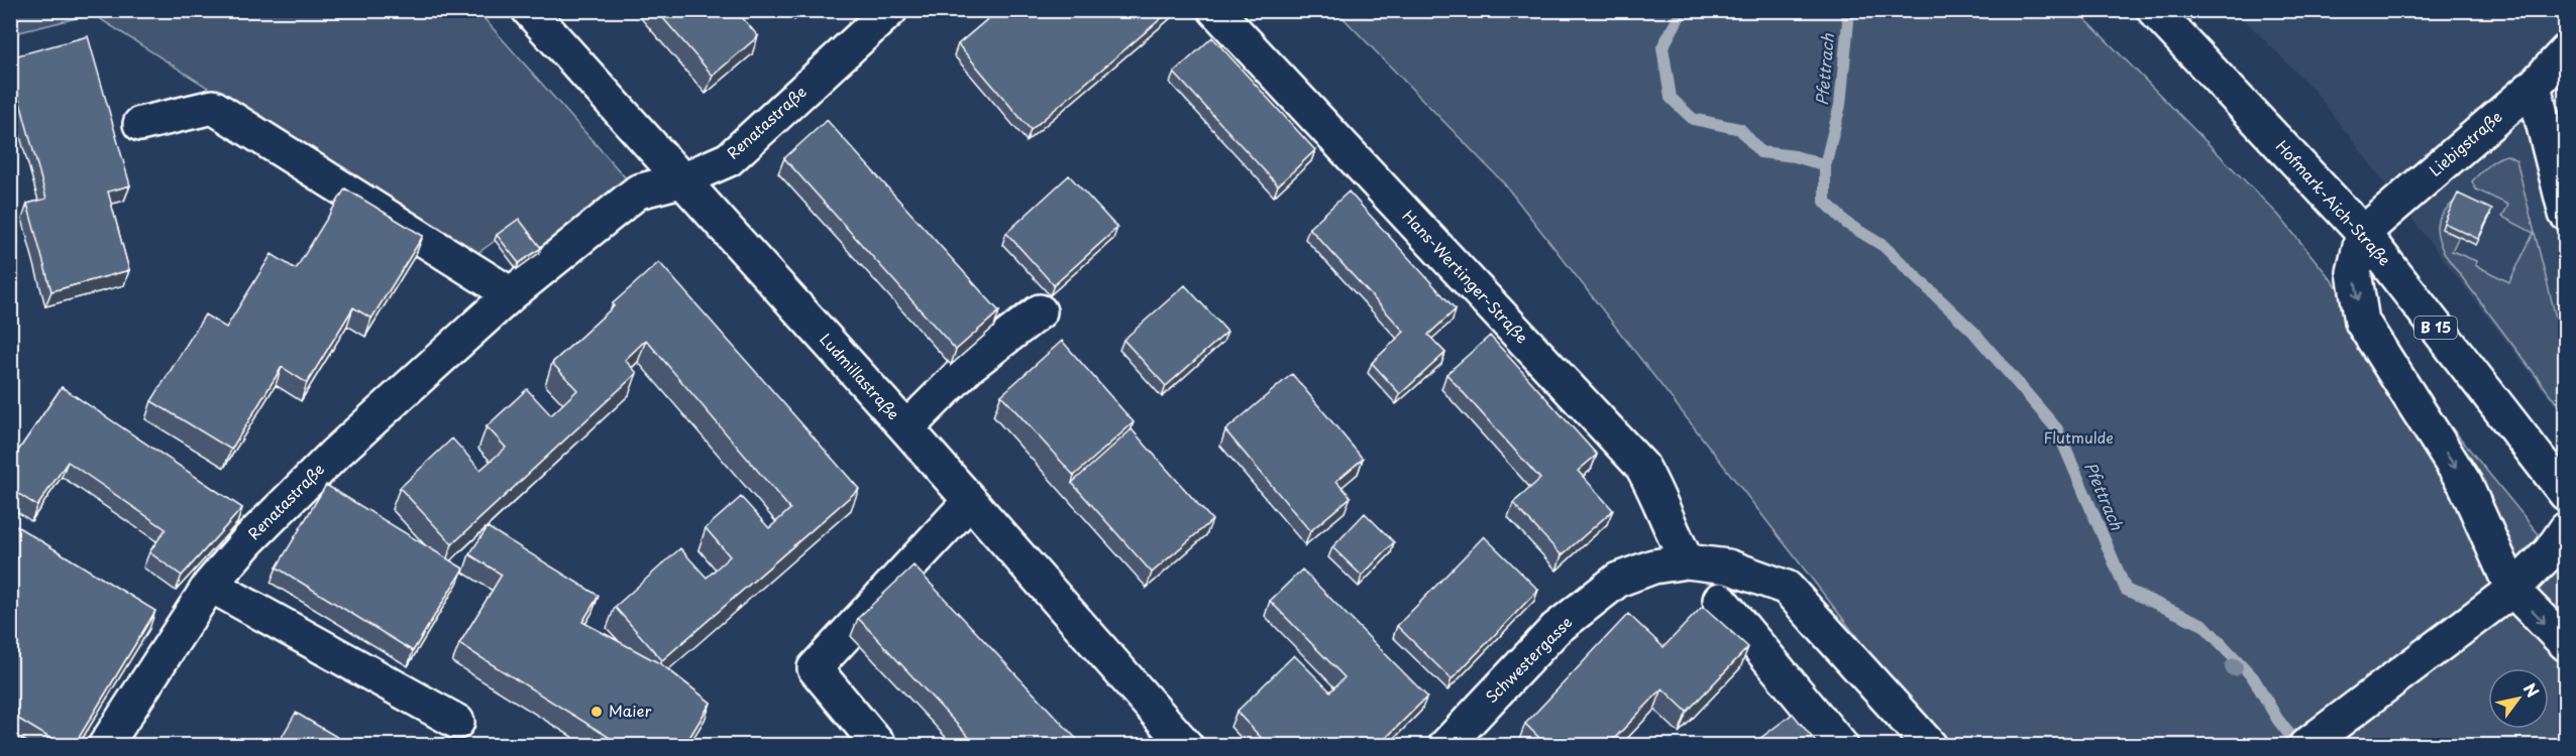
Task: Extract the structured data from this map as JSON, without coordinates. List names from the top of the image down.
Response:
{
  "streets": {
    "street": [
      "Renatastraße",
      "Liebigstraße",
      "Hofmark-Aich-Straße",
      "Hans-Wertinger-Straße",
      "B 15",
      "Ludmillastraße",
      "Schwestergasse"
    ]
  },
  "crossings": [
    ["Renatastraße", "Ludmillastraße"],
    ["Liebigstraße", "Hofmark-Aich-Straße"],
    ["Hans-Wertinger-Straße", "Schwestergasse"]
  ],
  "water": ["Pfettrach"],
  "parks": ["Flutmulde"],
  "places": ["Maier"],
  "north": "top right"
}
